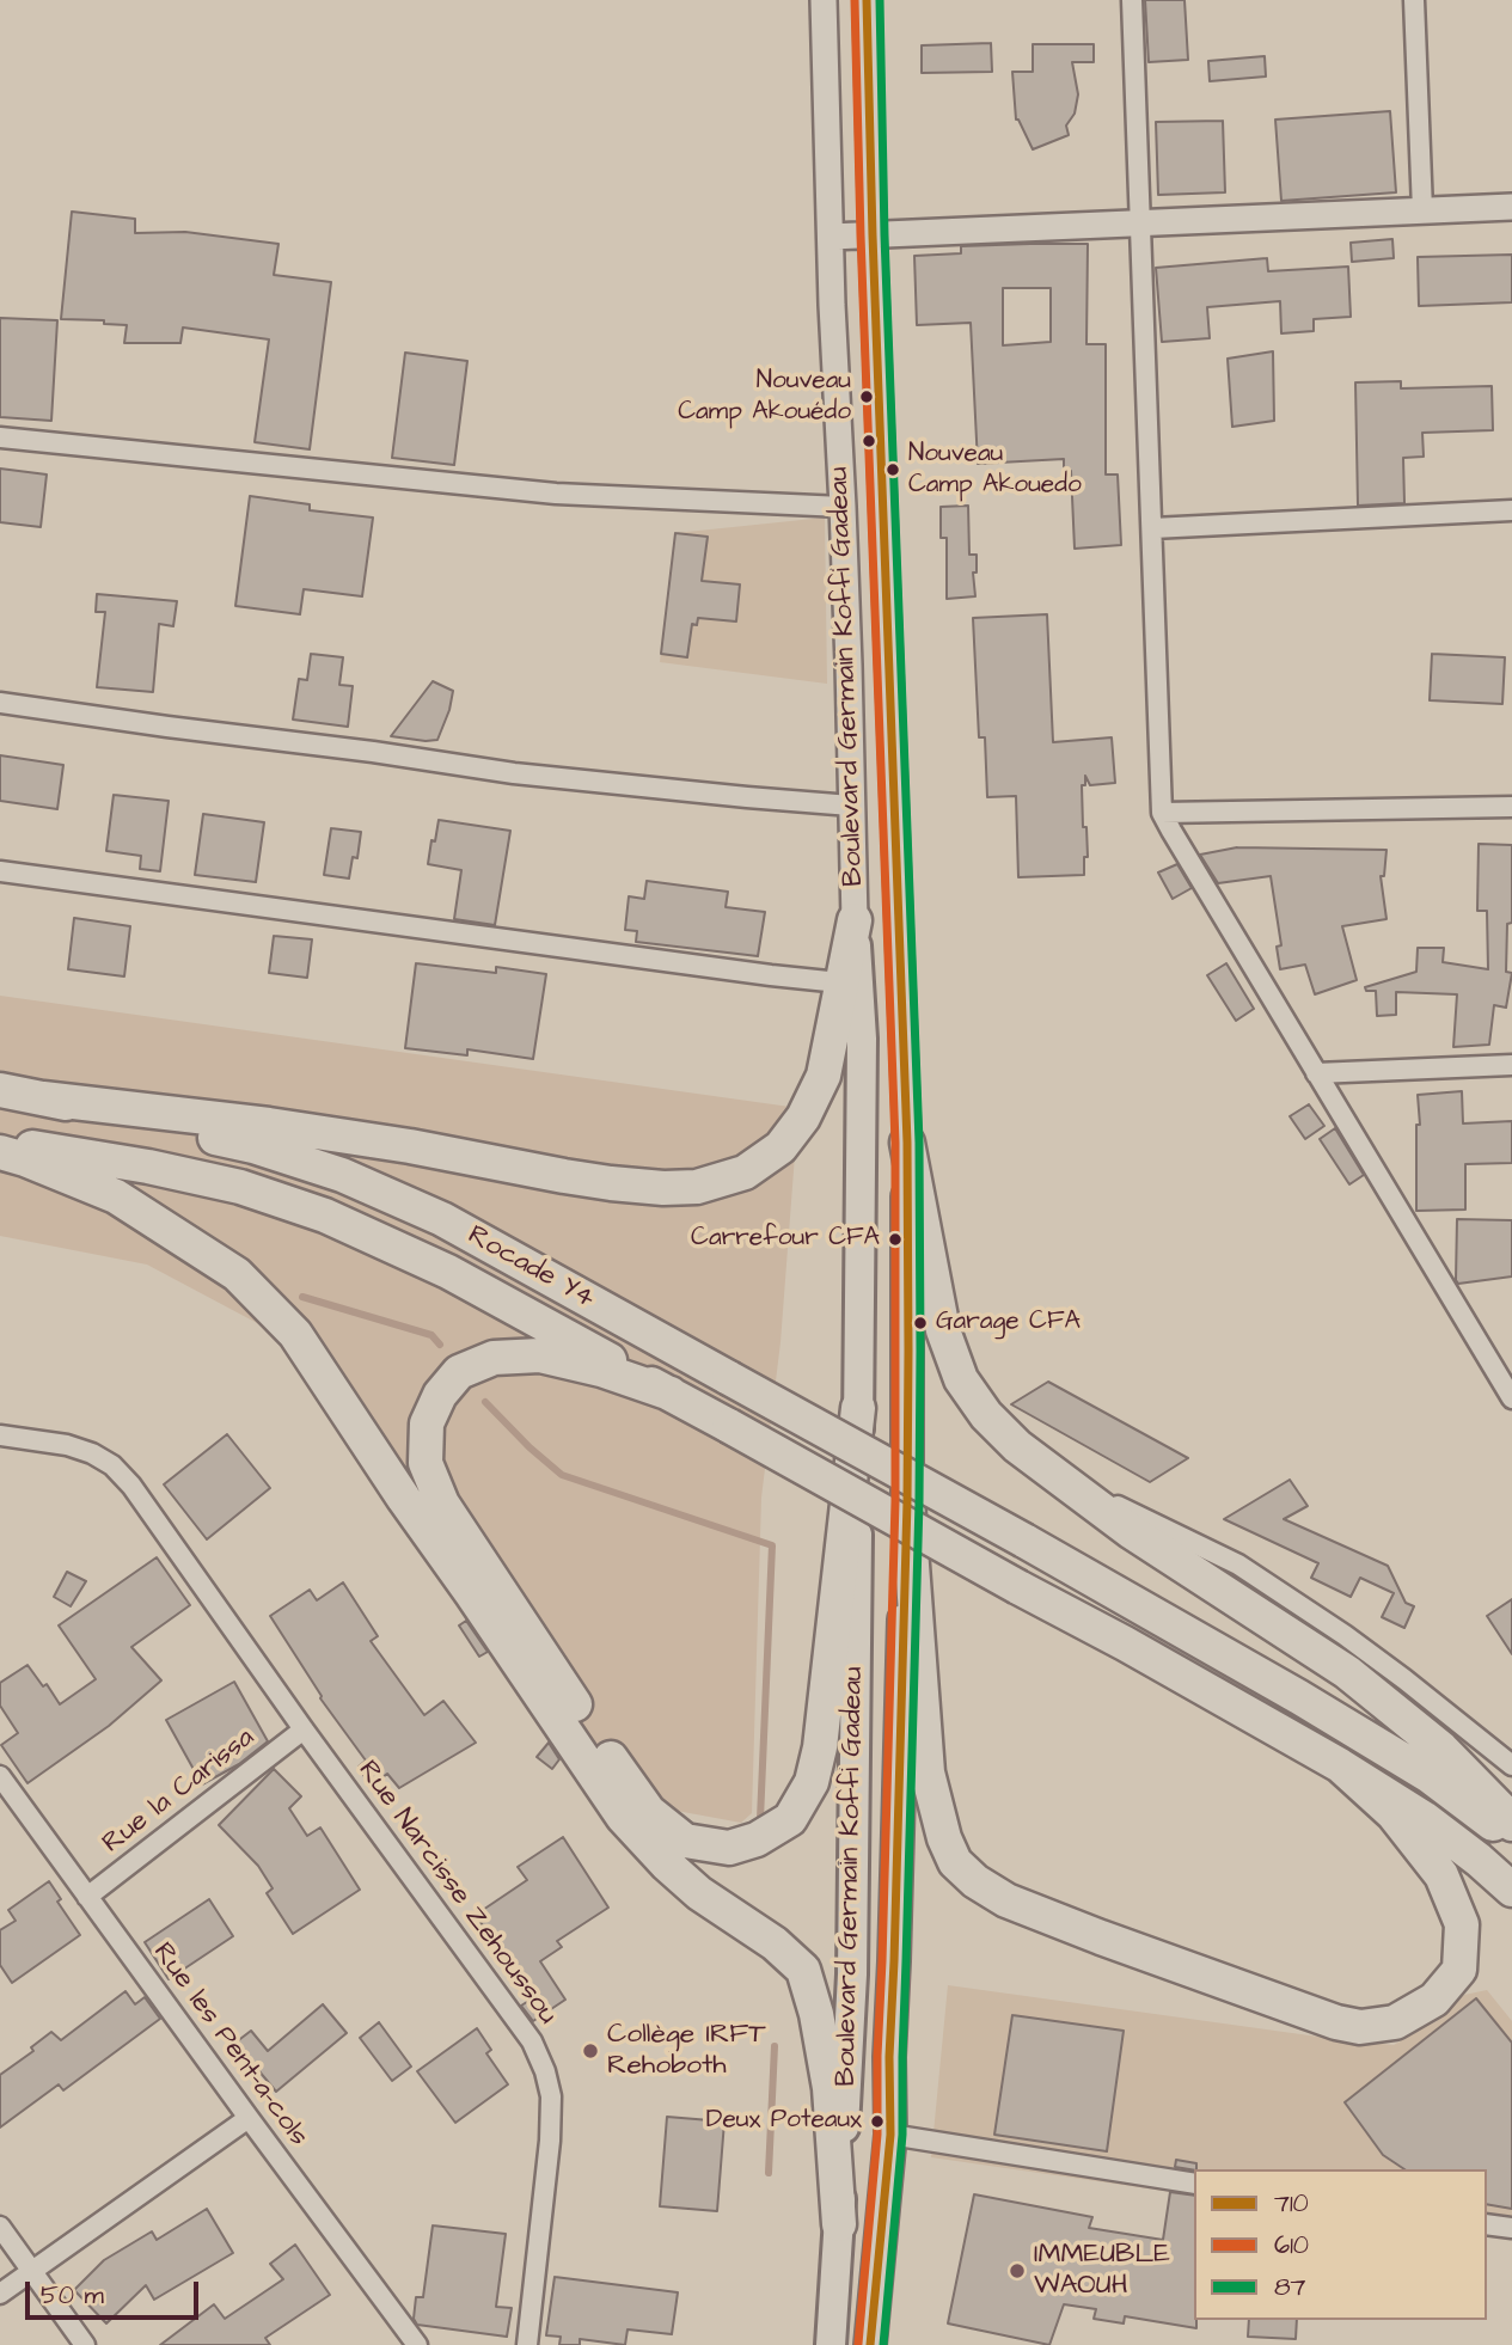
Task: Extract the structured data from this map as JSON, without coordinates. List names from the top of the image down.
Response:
{
  "streets": {
    "highway": ["Rocade Y4"],
    "main road": ["Boulevard Germain Koffi Gadeau"],
    "street": ["Rue la Carissa", "Rue Narcisse Zehoussou", "Rue les Pent-a-cols"]
  },
  "crossings": [
    ["Rue la Carissa", "Rue Narcisse Zehoussou"],
    ["Rue la Carissa", "Rue les Pent-a-cols"]
  ],
  "places": [
    "Nouveau Camp Akouédo",
    "Nouveau Camp Akouedo",
    "Carrefour CFA",
    "Garage CFA",
    "Collège IRFT Rehoboth",
    "Deux Poteaux",
    "IMMEUBLE WAOUH"
  ],
  "lines": ["transit line 710", "transit line 610", "transit line 87"],
  "legend": ["710", "610", "87"],
  "scale_bar": "50 m"
}
